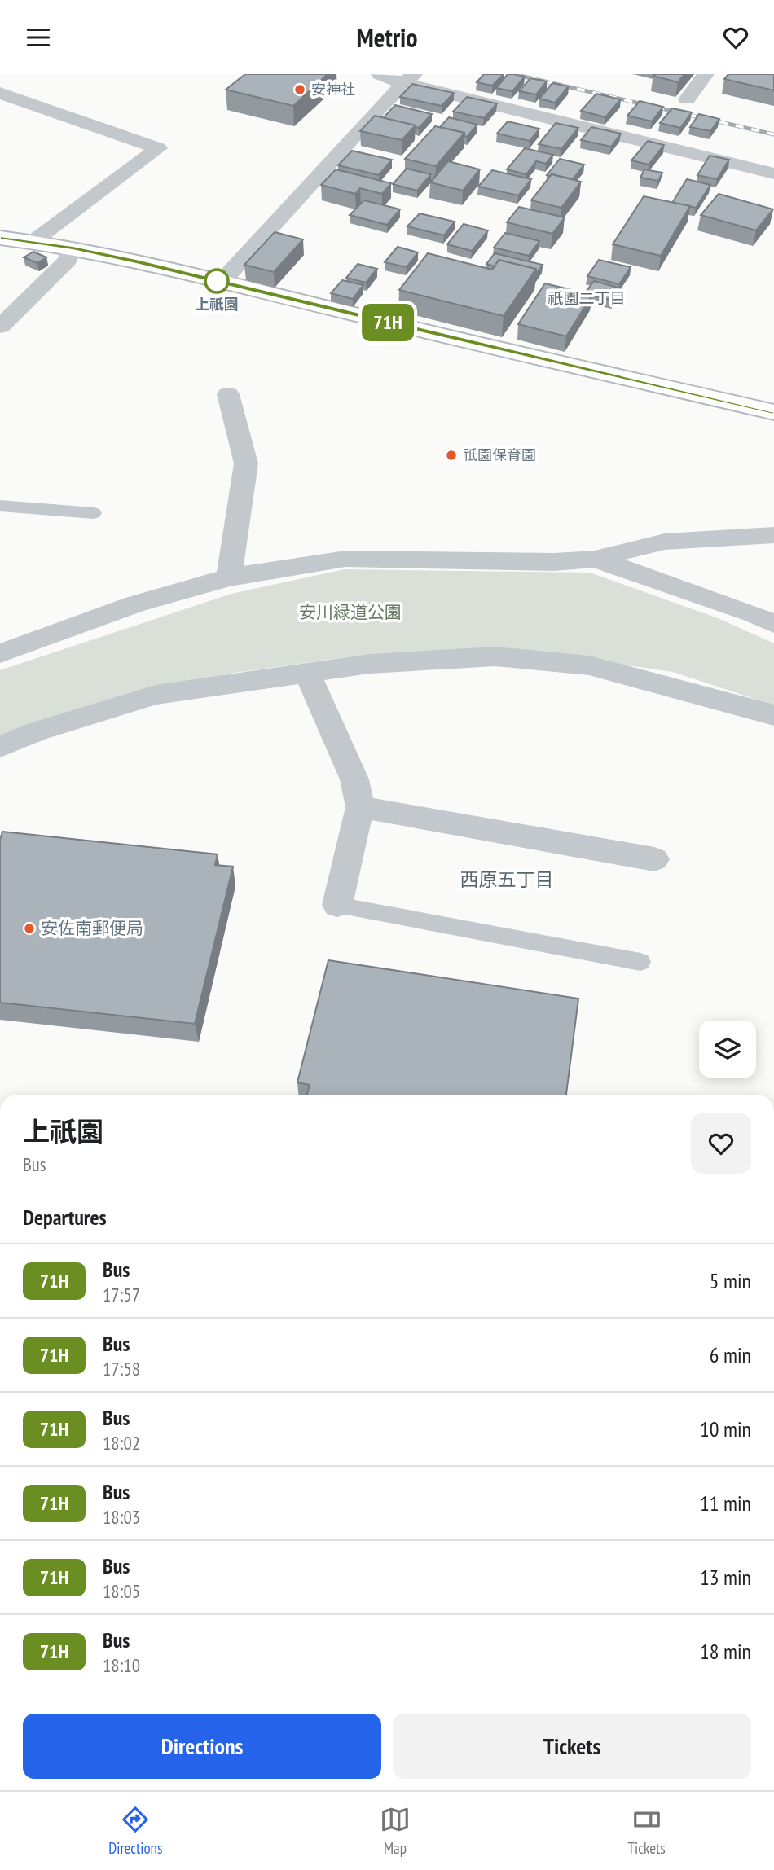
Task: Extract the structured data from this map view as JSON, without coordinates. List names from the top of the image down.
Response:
{
  "districts": ["祇園二丁目", "西原五丁目"],
  "parks": ["安川緑道公園"],
  "places": [
    "安神社",
    "上祇園",
    "祇園保育園",
    "安佐南郵便局"
  ],
  "lines": ["bus line 71H"],
  "page": {
    "header": "Metrio",
    "on_map": "71H",
    "heading": [
      ["上祇園", "Bus"],
      "Departures"
    ],
    "list": [
      {
        "mark": "71H",
        "name": "Bus",
        "note": "17:57",
        "value": "5 min"
      },
      {
        "mark": "71H",
        "name": "Bus",
        "note": "17:58",
        "value": "6 min"
      },
      {
        "mark": "71H",
        "name": "Bus",
        "note": "18:02",
        "value": "10 min"
      },
      {
        "mark": "71H",
        "name": "Bus",
        "note": "18:03",
        "value": "11 min"
      },
      {
        "mark": "71H",
        "name": "Bus",
        "note": "18:05",
        "value": "13 min"
      },
      {
        "mark": "71H",
        "name": "Bus",
        "note": "18:10",
        "value": "18 min"
      }
    ],
    "buttons": ["Directions", "Tickets"],
    "tabs": ["Directions", "Map", "Tickets"]
  }
}
